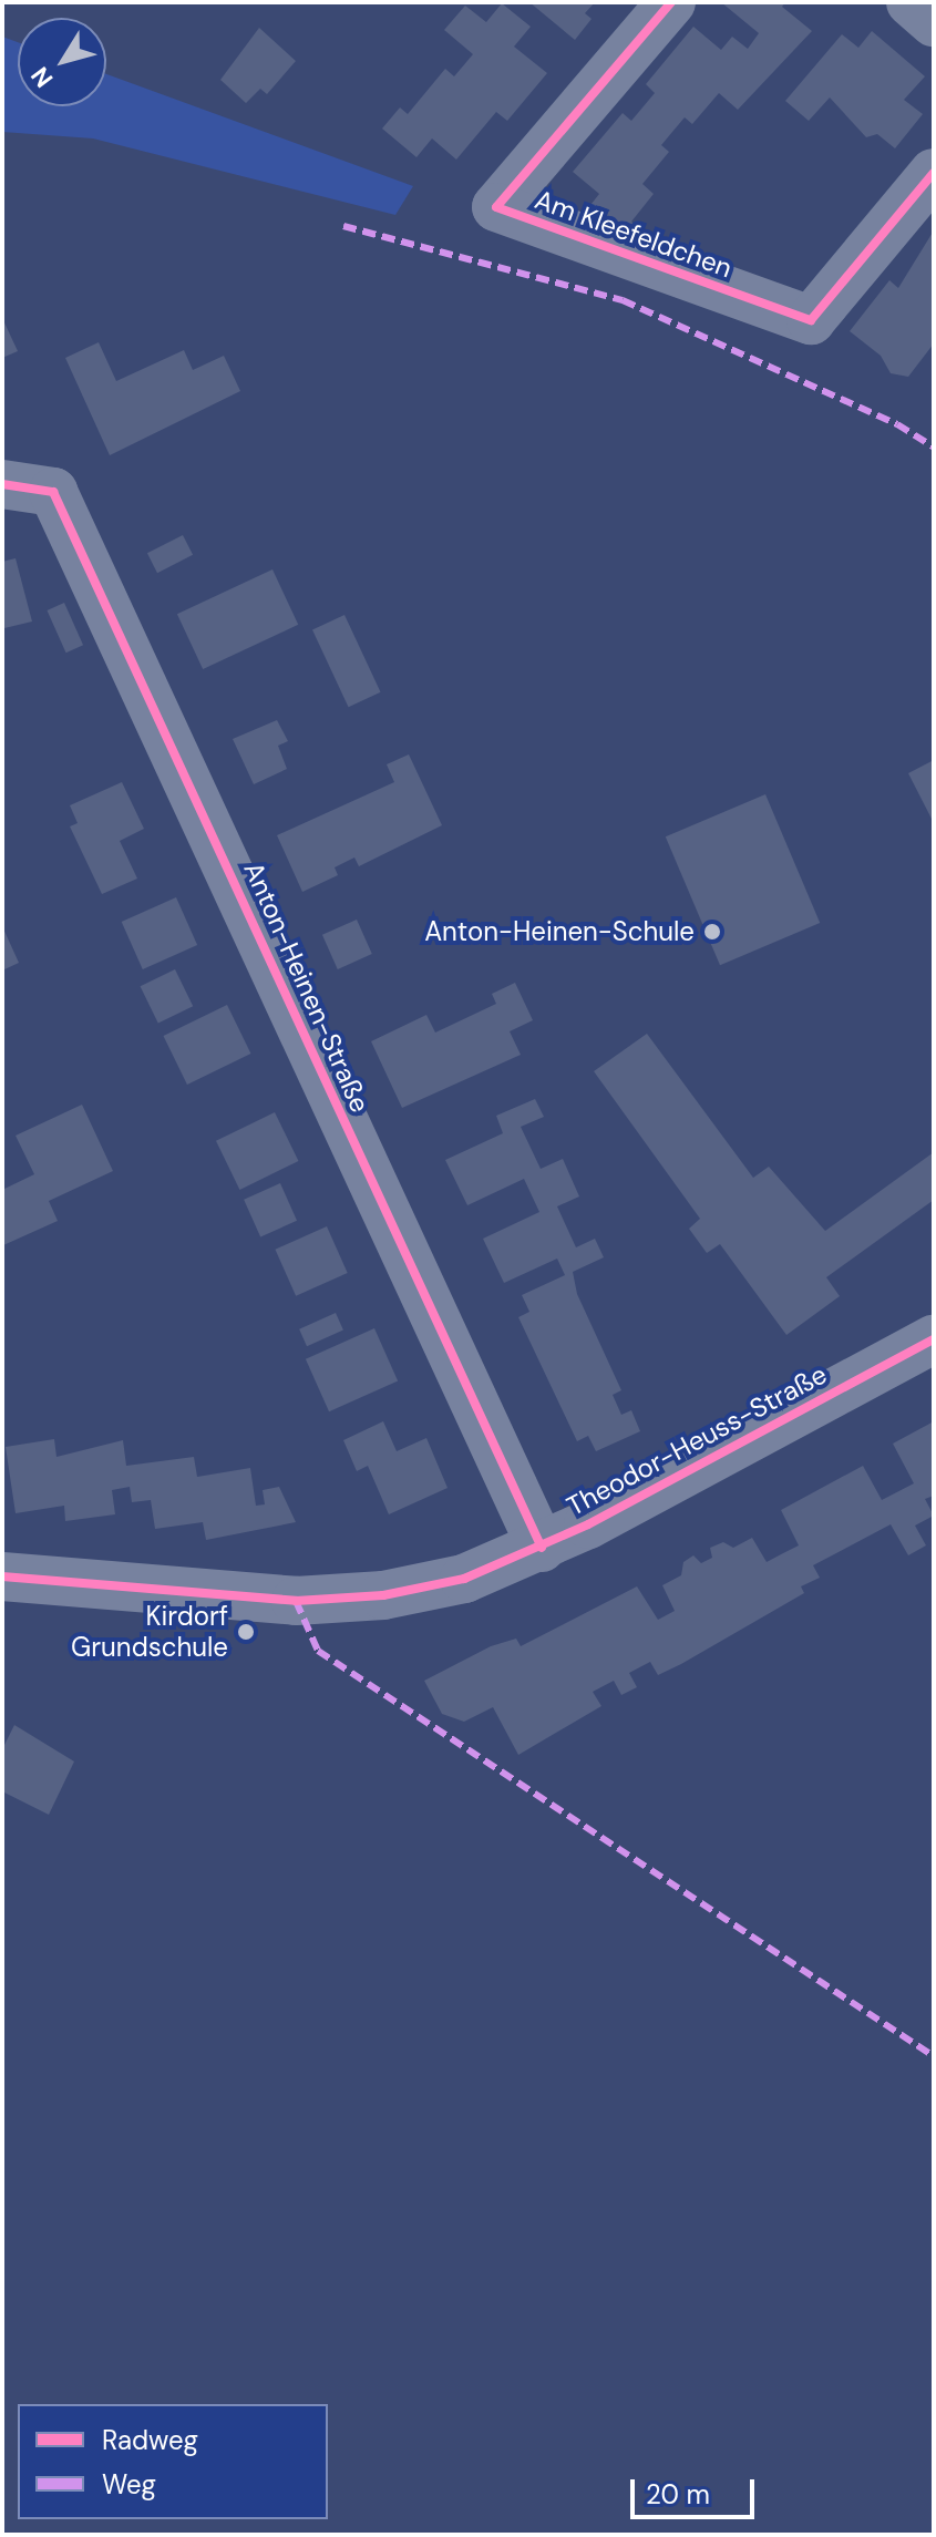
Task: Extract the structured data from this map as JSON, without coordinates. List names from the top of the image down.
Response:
{
  "streets": {
    "street": ["Am Kleefeldchen", "Anton-Heinen-Straße", "Theodor-Heuss-Straße"]
  },
  "crossings": [
    ["Anton-Heinen-Straße", "Theodor-Heuss-Straße"]
  ],
  "places": ["Anton-Heinen-Schule", "Kirdorf Grundschule"],
  "legend": ["Radweg", "Weg"],
  "scale_bar": "20 m",
  "north": "bottom left"
}
